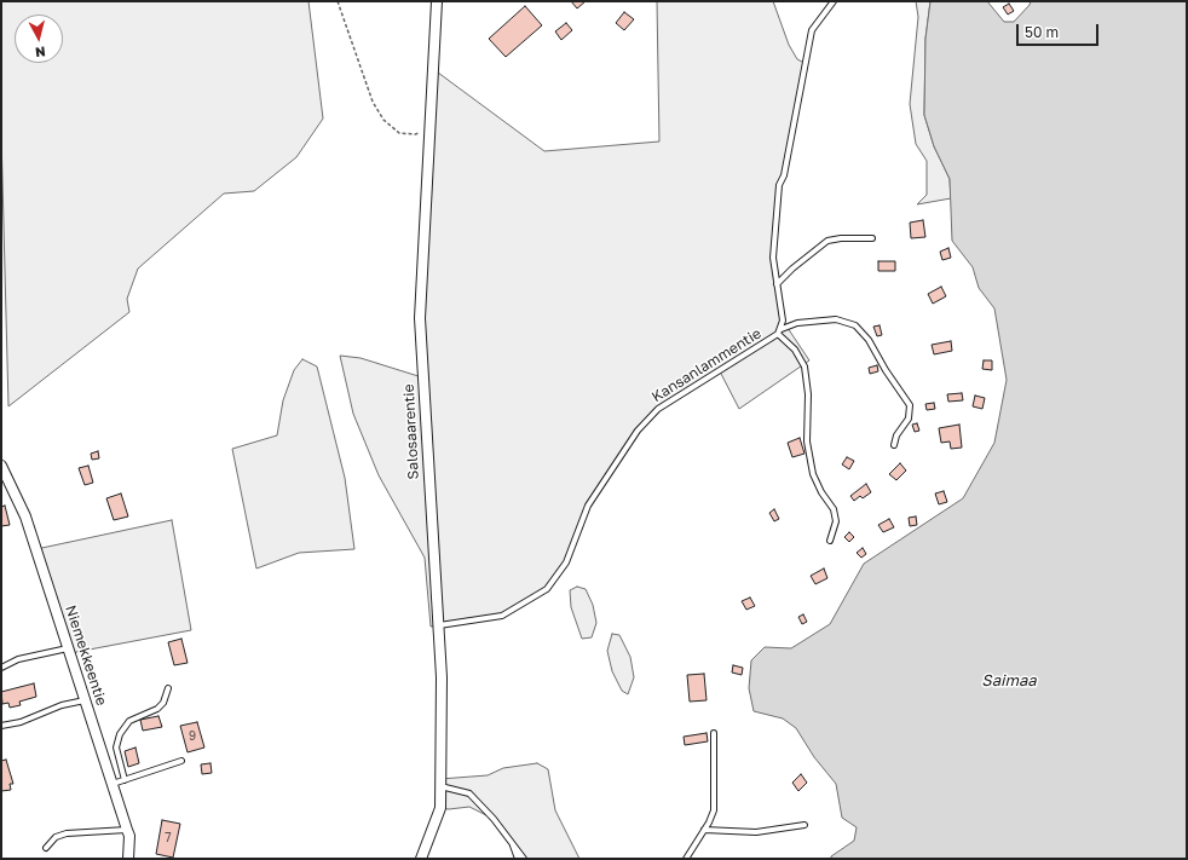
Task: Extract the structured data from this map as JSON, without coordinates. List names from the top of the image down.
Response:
{
  "streets": {
    "street": ["Salosaarentie", "Niemekkeentie"],
    "lane": ["Kansanlammentie"]
  },
  "crossings": [
    ["Kansanlammentie", "Salosaarentie"]
  ],
  "water": ["Saimaa"],
  "house_numbers": ["9", "7"],
  "scale_bar": "50 m",
  "north": "bottom"
}
